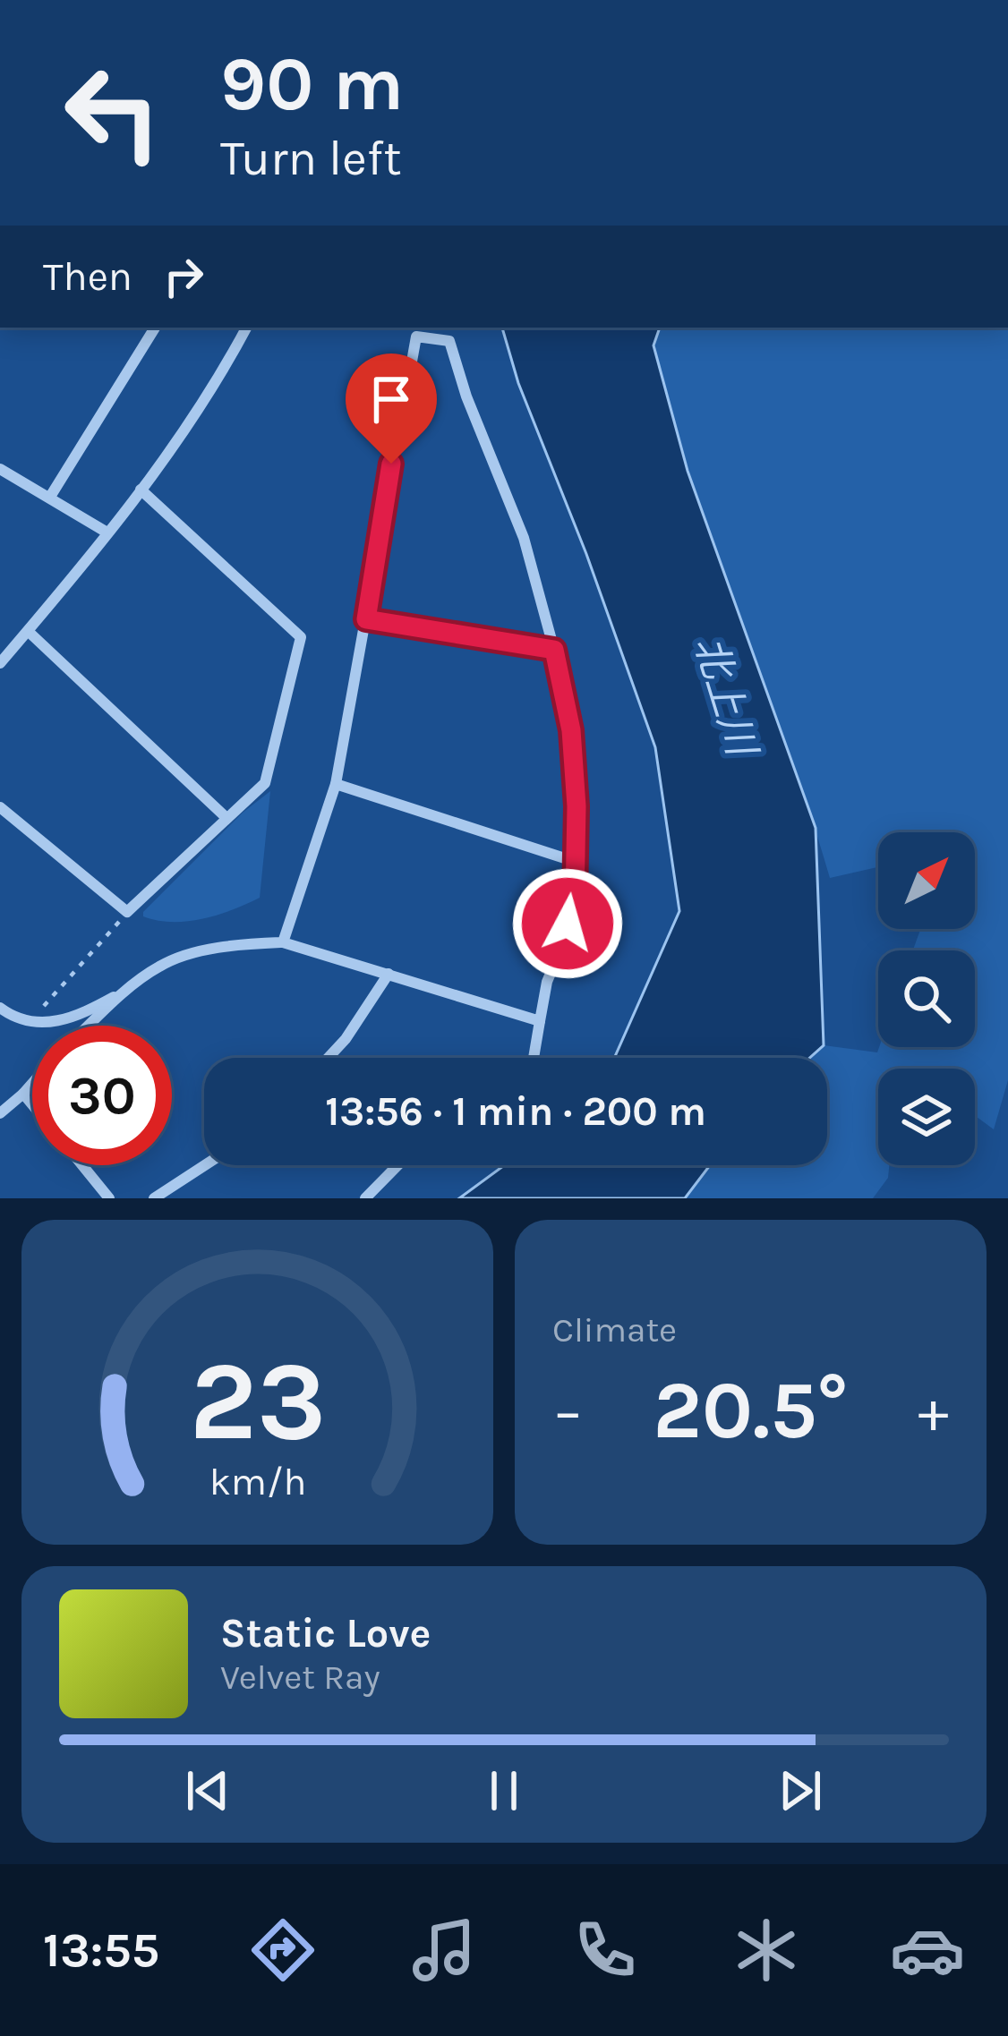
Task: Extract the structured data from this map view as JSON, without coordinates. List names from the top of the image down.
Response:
{
  "water": ["北上川"],
  "north": "top right",
  "page": {
    "turn": ["90 m", "Turn left"],
    "then": "Then",
    "limit": "30",
    "trip": "13:56 · 1 min · 200 m",
    "tile": "Climate",
    "heat": ["−", "20.5°", "+"],
    "song": ["Static Love", "Velvet Ray"],
    "tabs": "13:55",
    "gauge": ["23", "km/h"]
  }
}
